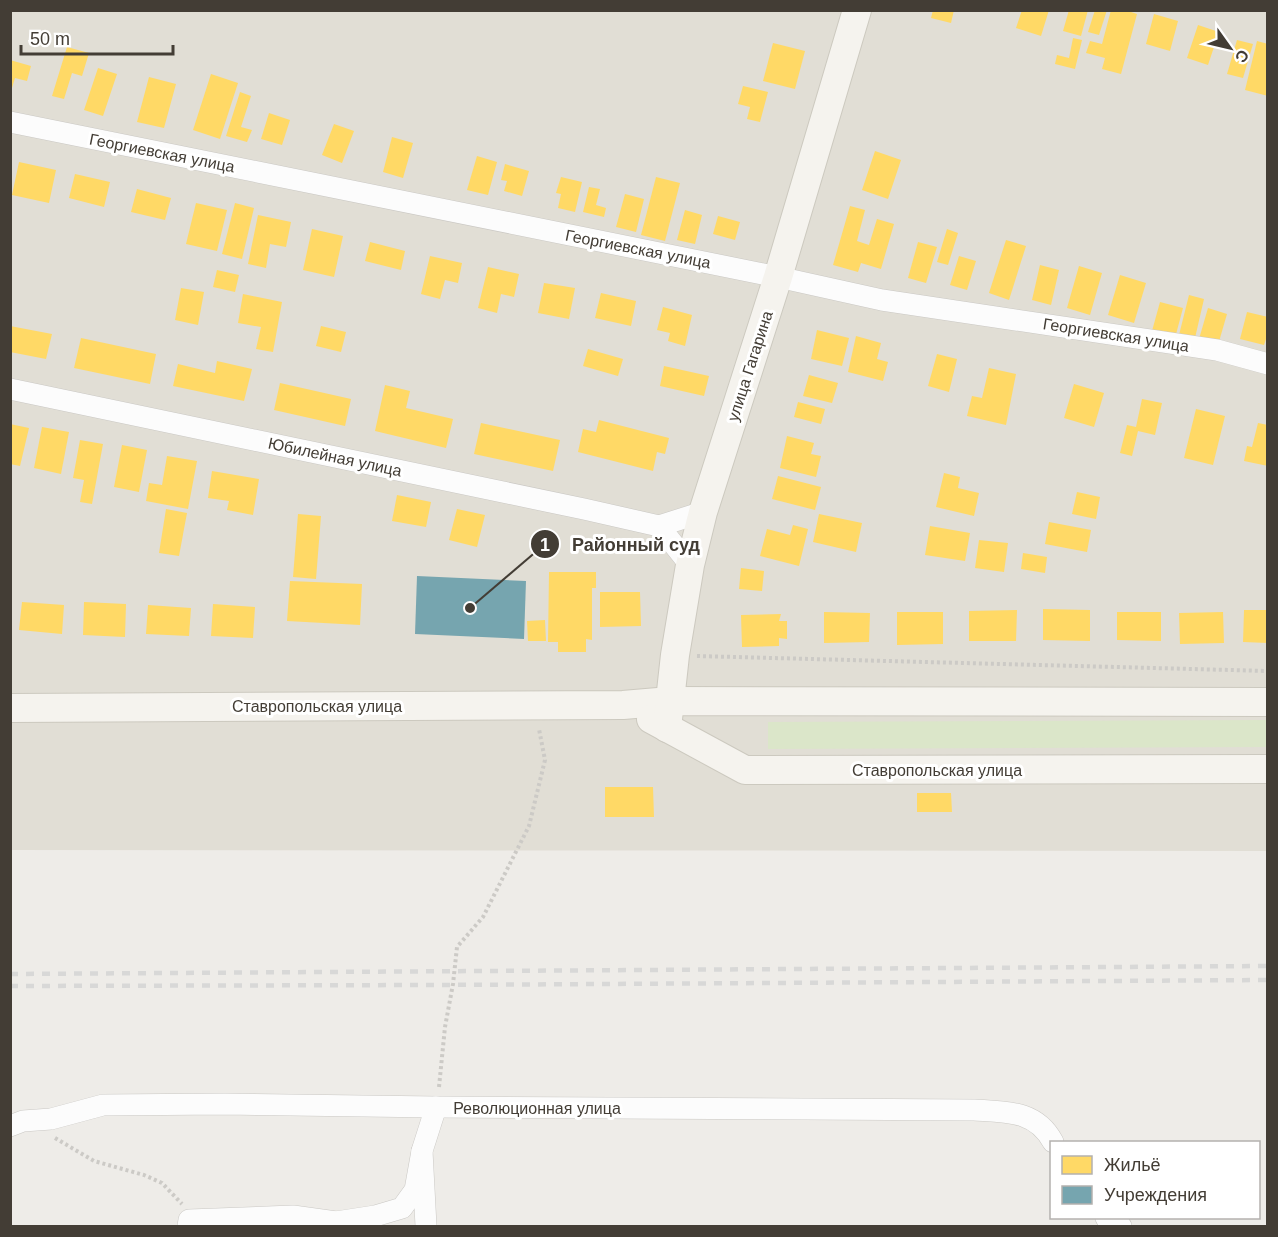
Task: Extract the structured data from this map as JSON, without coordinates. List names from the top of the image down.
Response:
{
  "streets": {
    "main road": ["улица Гагарина", "Ставропольская улица"],
    "street": ["Георгиевская улица", "Юбилейная улица", "Революционная улица"]
  },
  "crossings": [
    ["Георгиевская улица", "улица Гагарина"],
    ["улица Гагарина", "Ставропольская улица"]
  ],
  "places": ["Районный суд"],
  "legend": ["Жильё", "Учреждения"],
  "scale_bar": "50 m",
  "north": "bottom right"
}
